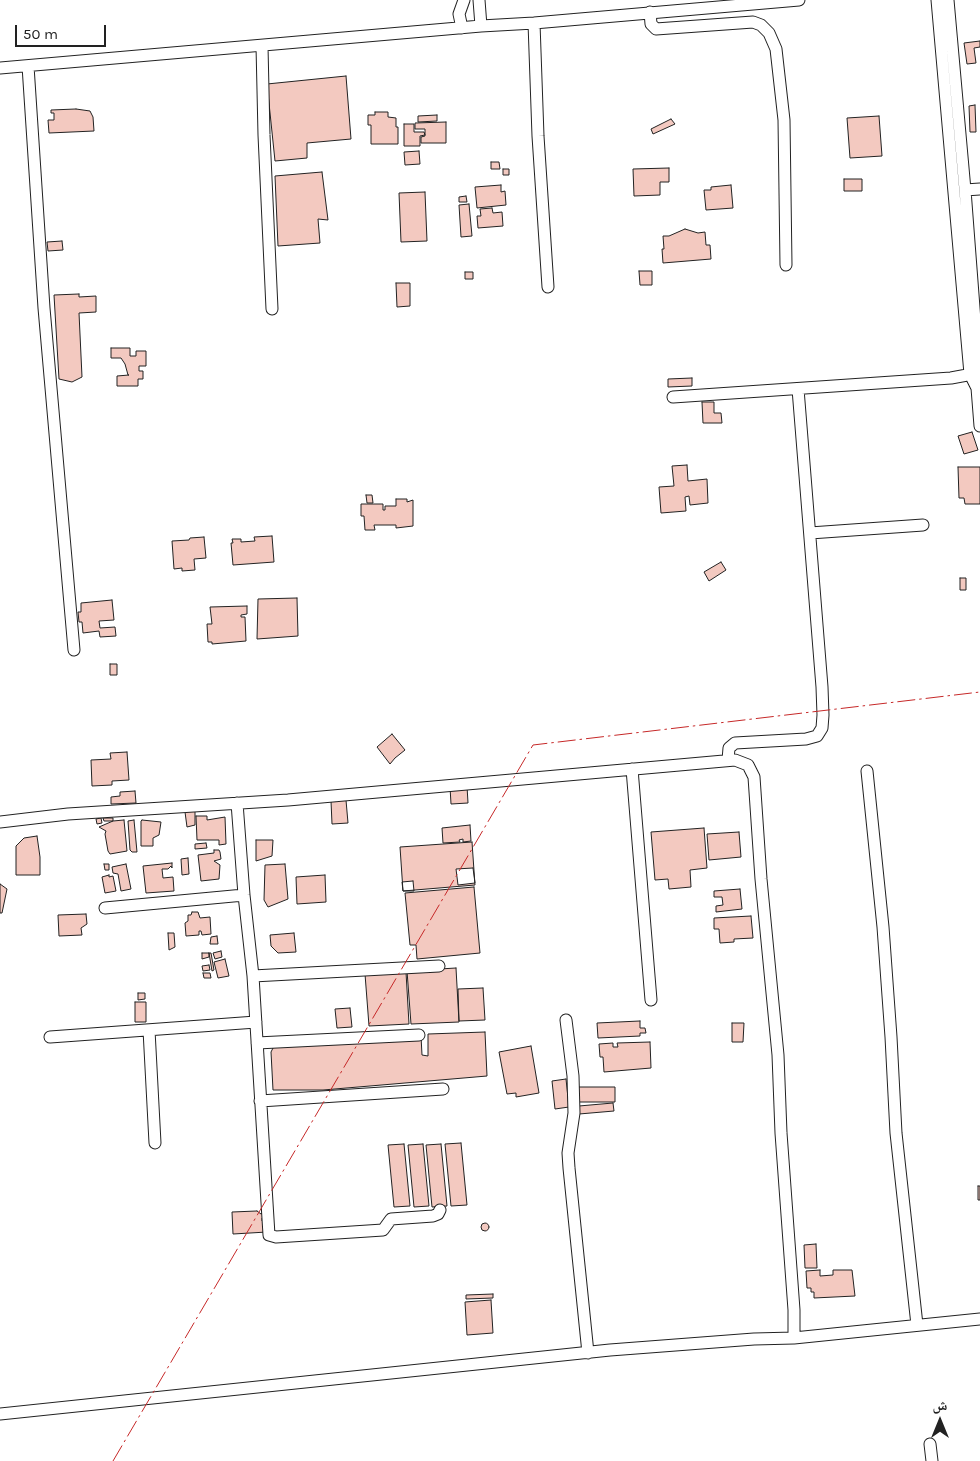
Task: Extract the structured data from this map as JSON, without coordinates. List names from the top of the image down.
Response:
{
  "scale_bar": "50 m",
  "north": "top"
}
